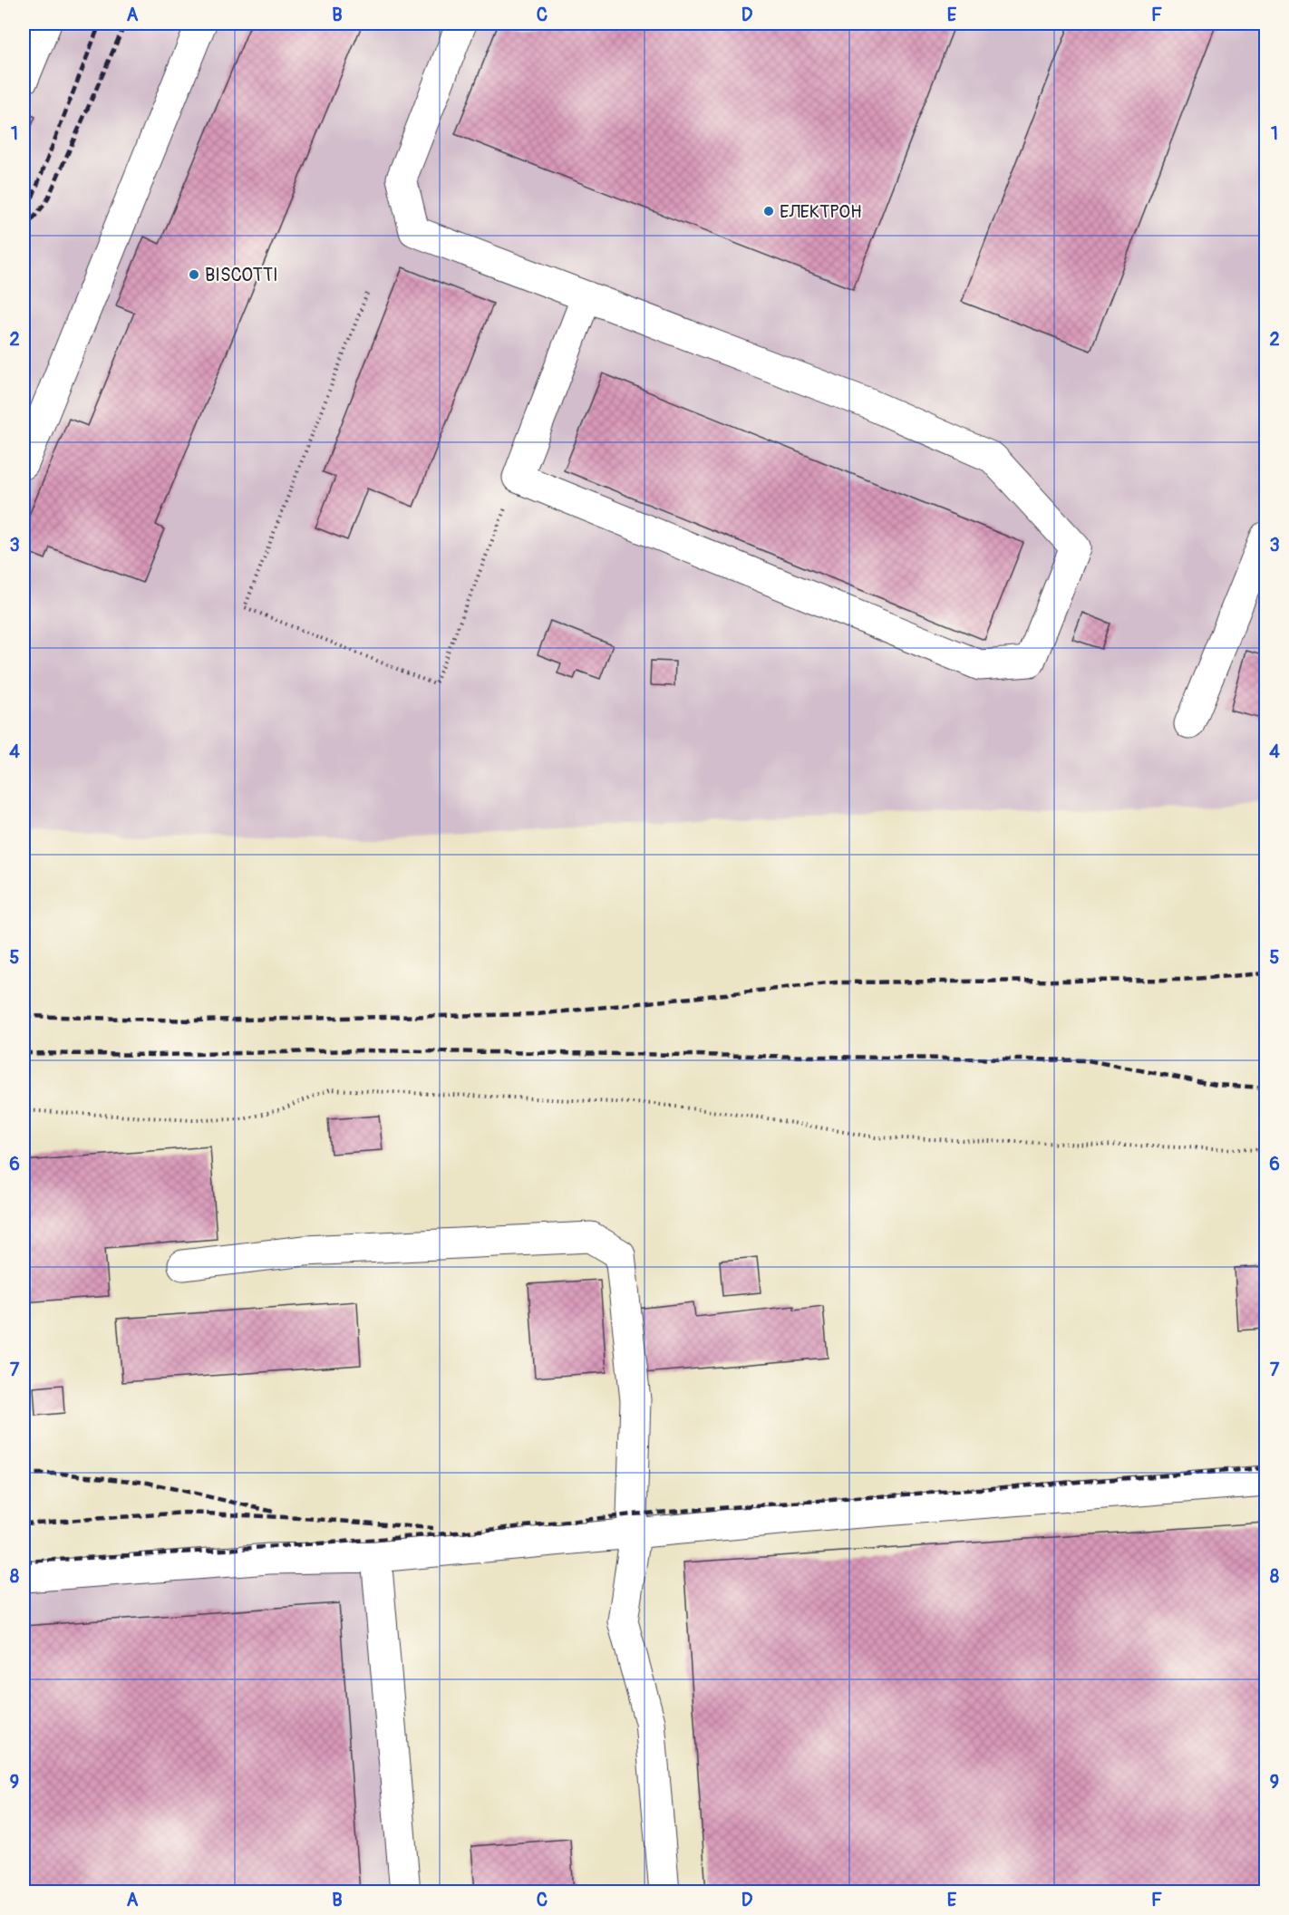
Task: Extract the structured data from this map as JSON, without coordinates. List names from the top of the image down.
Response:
{
  "places": ["ЕЛЕКТРОН", "BISCOTTI"],
  "grid": {
    "columns": [
      "A",
      "B",
      "C",
      "D",
      "E",
      "F"
    ],
    "rows": [
      "1",
      "2",
      "3",
      "4",
      "5",
      "6",
      "7",
      "8",
      "9"
    ]
  }
}
